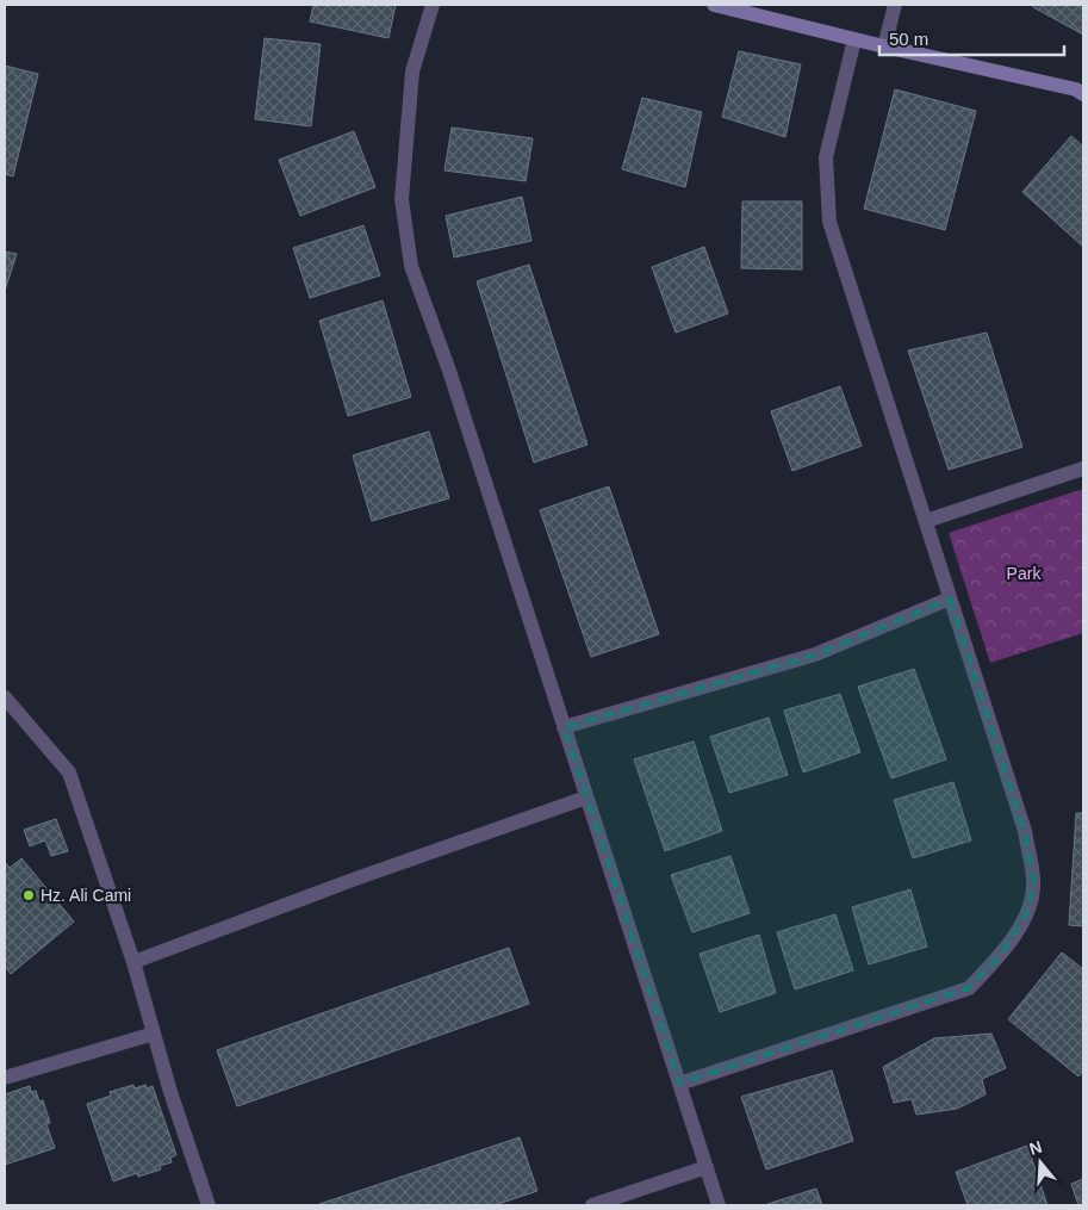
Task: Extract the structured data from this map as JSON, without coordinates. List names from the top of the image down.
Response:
{
  "parks": ["Park"],
  "places": ["Hz. Ali Cami"],
  "scale_bar": "50 m",
  "north": "top"
}
